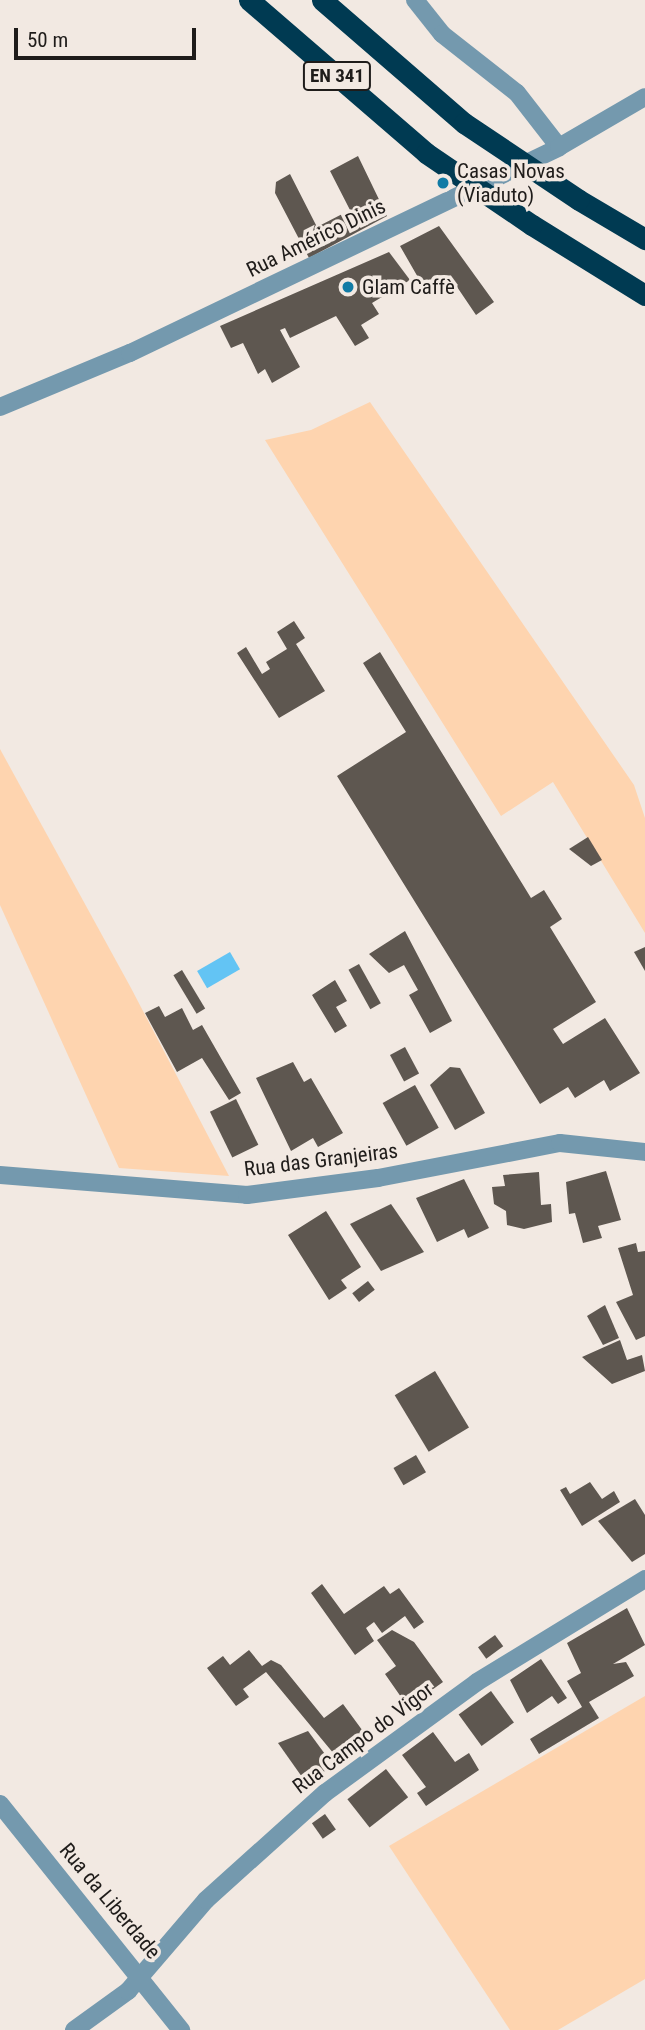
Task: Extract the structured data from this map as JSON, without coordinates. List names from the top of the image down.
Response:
{
  "streets": {
    "highway": ["EN 341"],
    "street": [
      "Rua Américo Dinis",
      "Rua das Granjeiras",
      "Rua Campo do Vigor",
      "Rua da Liberdade"
    ]
  },
  "crossings": [
    ["Rua Campo do Vigor", "Rua da Liberdade"]
  ],
  "places": ["Casas Novas (Viaduto)", "Glam Caffè"],
  "scale_bar": "50 m"
}
